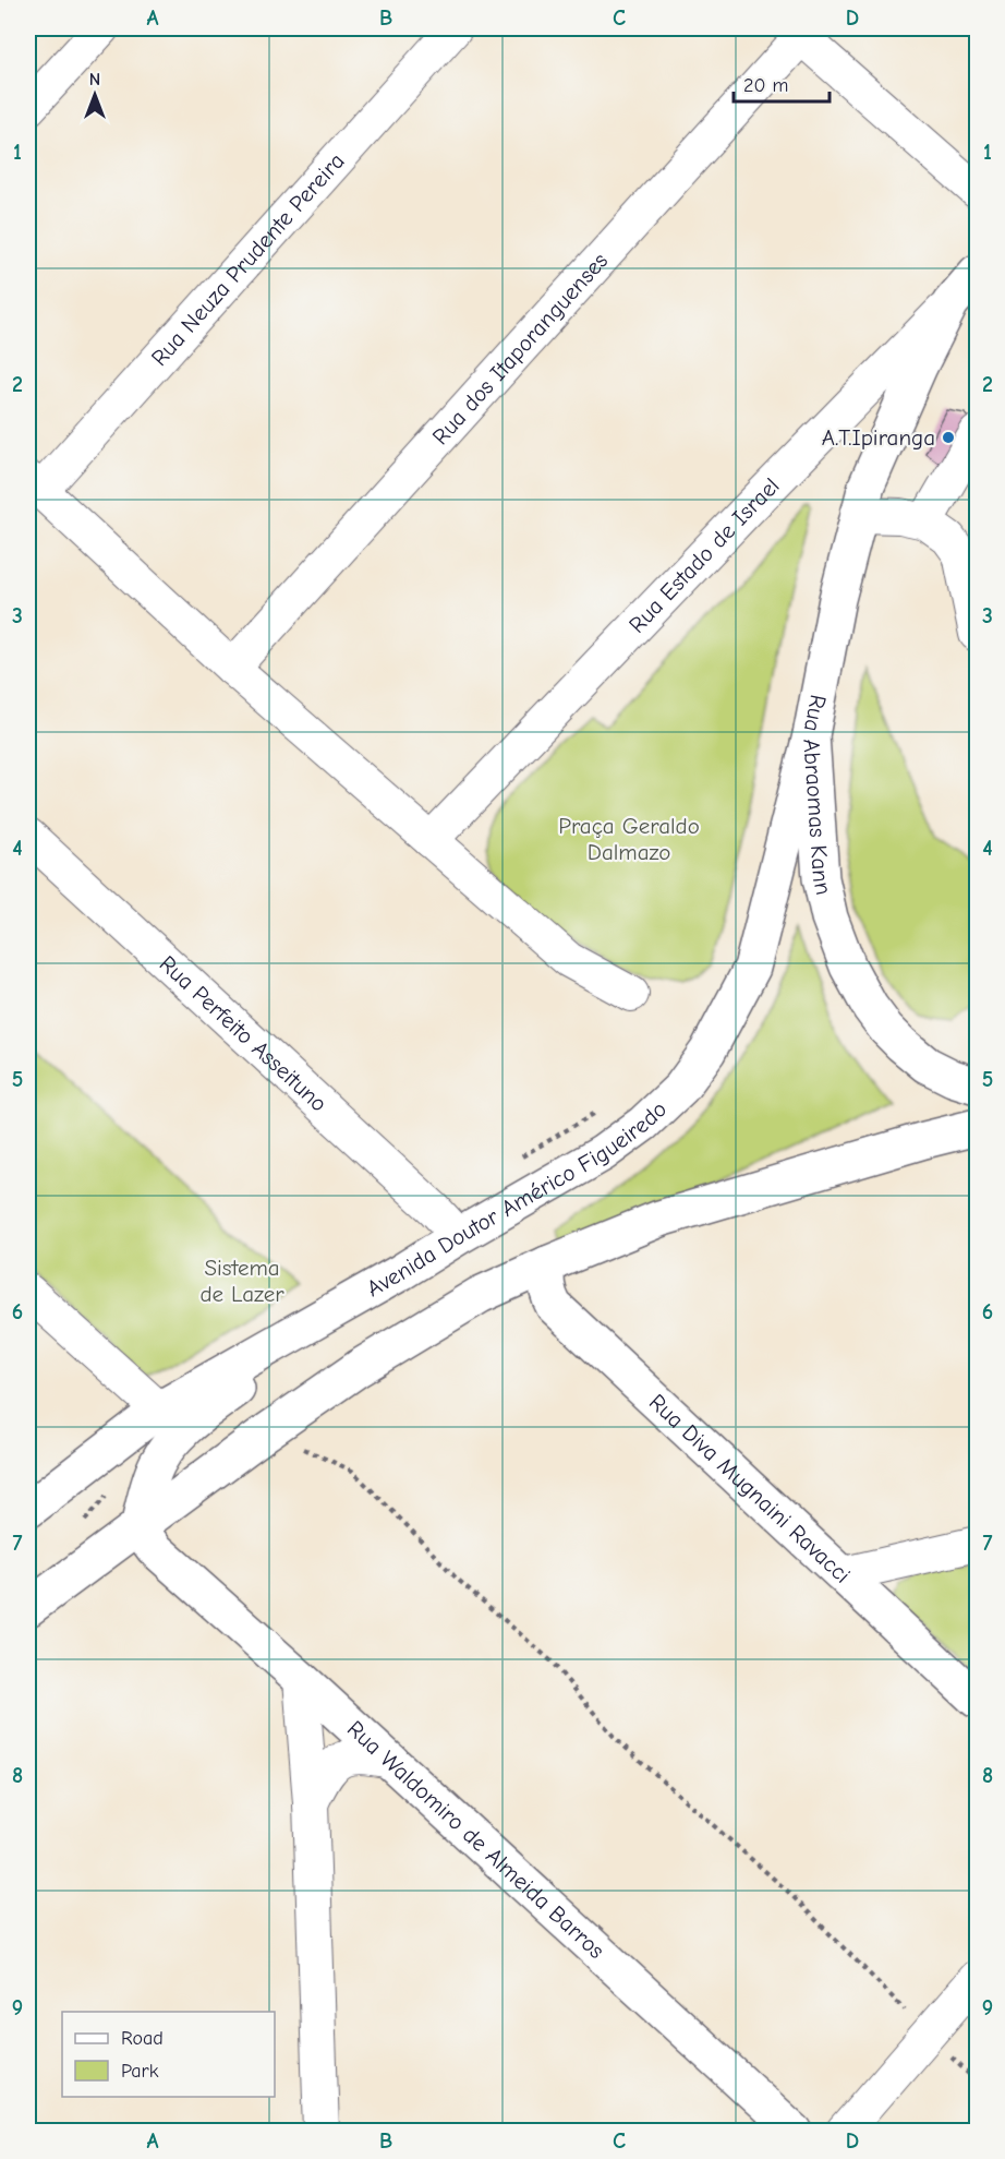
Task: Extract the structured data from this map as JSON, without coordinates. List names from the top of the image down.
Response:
{
  "streets": {
    "main road": [
      "Rua Estado de Israel",
      "Rua Abraomas Kann",
      "Avenida Doutor Américo Figueiredo",
      "Rua Diva Mugnaini Ravacci",
      "Rua Waldomiro de Almeida Barros"
    ],
    "street": ["Rua Neuza Prudente Pereira", "Rua dos Itaporanguenses", "Rua Perfeito Asseituno"]
  },
  "crossings": [
    ["Rua Estado de Israel", "Rua Abraomas Kann"],
    ["Rua Abraomas Kann", "Avenida Doutor Américo Figueiredo"],
    ["Rua Perfeito Asseituno", "Avenida Doutor Américo Figueiredo"]
  ],
  "parks": ["Praça Geraldo Dalmazo", "Sistema de Lazer"],
  "places": ["A.T.Ipiranga"],
  "legend": ["Road", "Park"],
  "scale_bar": "20 m",
  "north": "top",
  "grid": {
    "columns": [
      "A",
      "B",
      "C",
      "D"
    ],
    "rows": [
      "1",
      "2",
      "3",
      "4",
      "5",
      "6",
      "7",
      "8",
      "9"
    ]
  }
}
